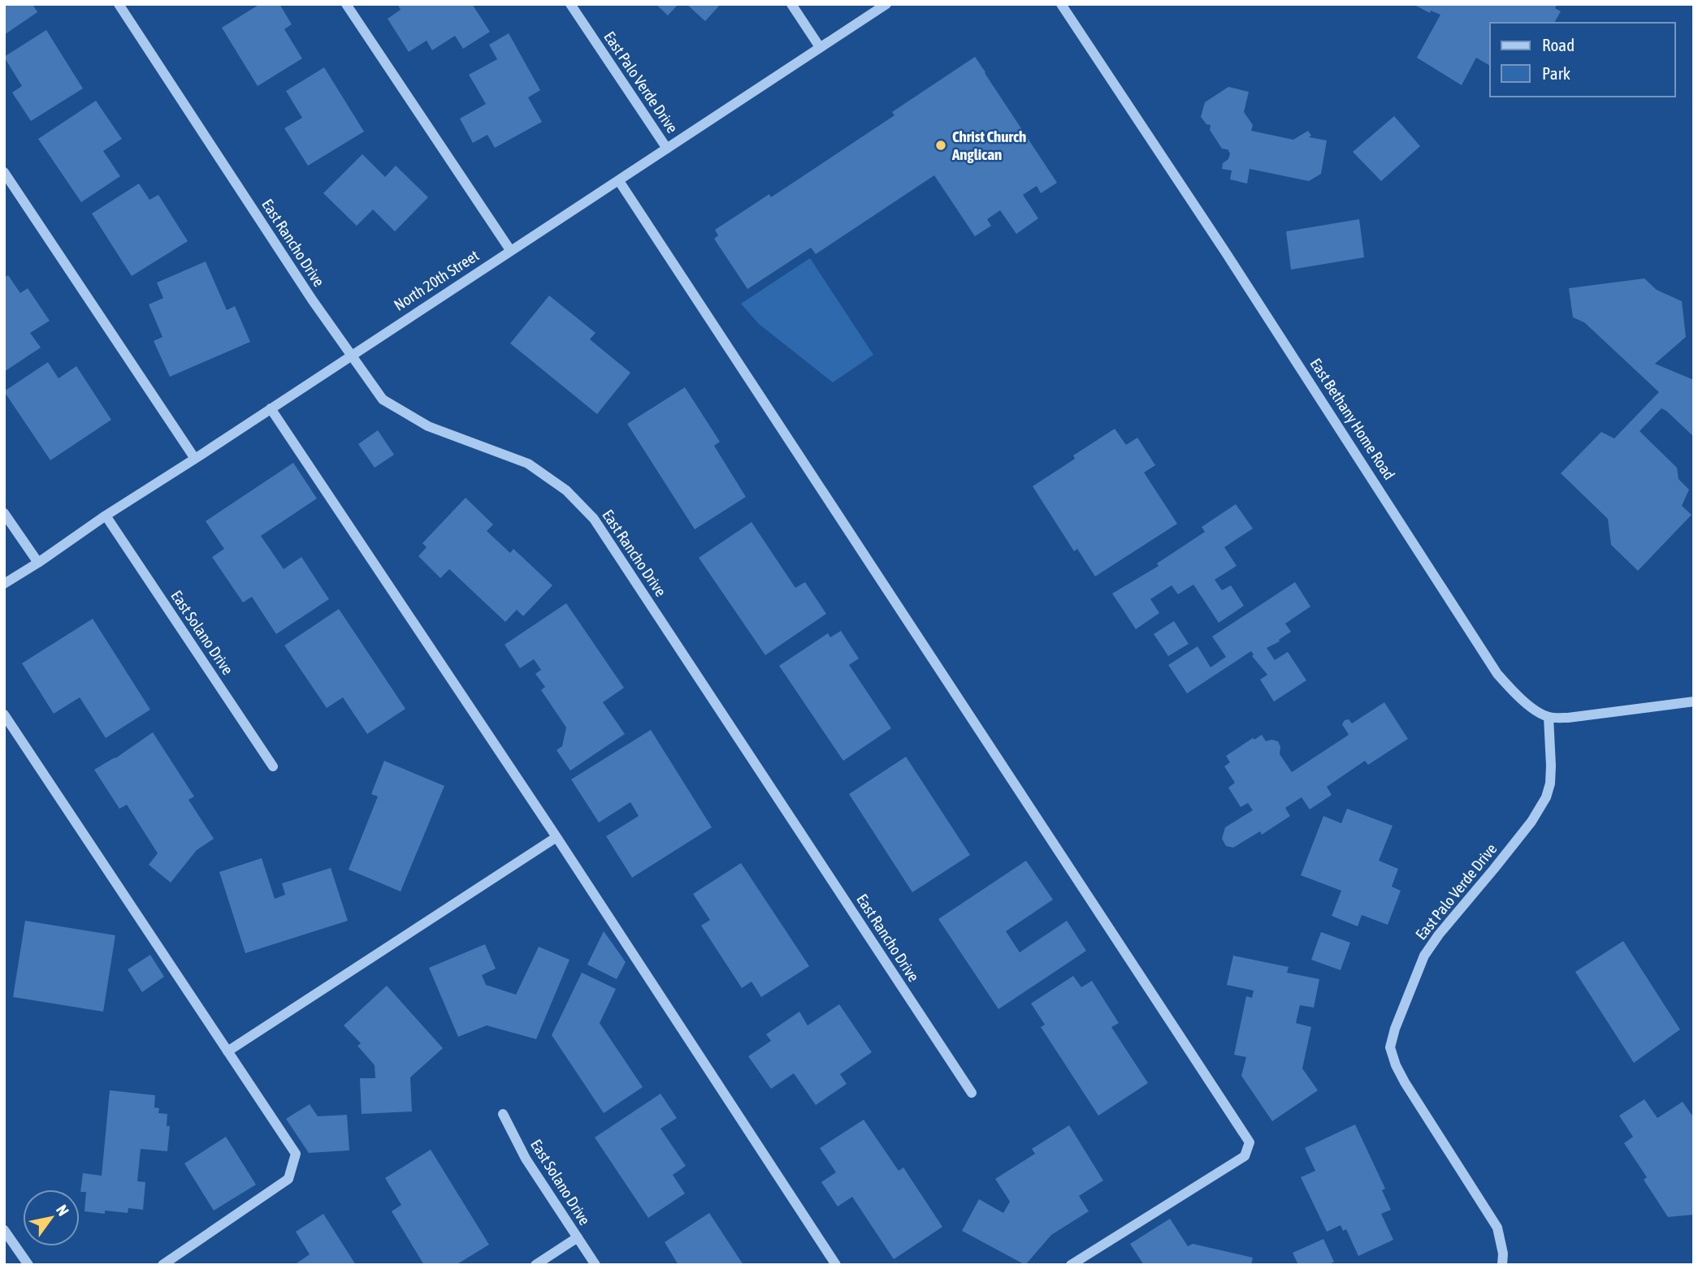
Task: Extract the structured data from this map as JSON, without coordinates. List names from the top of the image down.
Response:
{
  "streets": {
    "street": [
      "East Palo Verde Drive",
      "East Rancho Drive",
      "North 20th Street",
      "East Bethany Home Road",
      "East Solano Drive"
    ]
  },
  "crossings": [
    ["East Palo Verde Drive", "North 20th Street"],
    ["East Palo Verde Drive", "East Bethany Home Road"],
    ["East Rancho Drive", "North 20th Street"],
    ["North 20th Street", "East Solano Drive"]
  ],
  "places": ["Christ Church Anglican"],
  "legend": ["Road", "Park"],
  "north": "top right"
}
